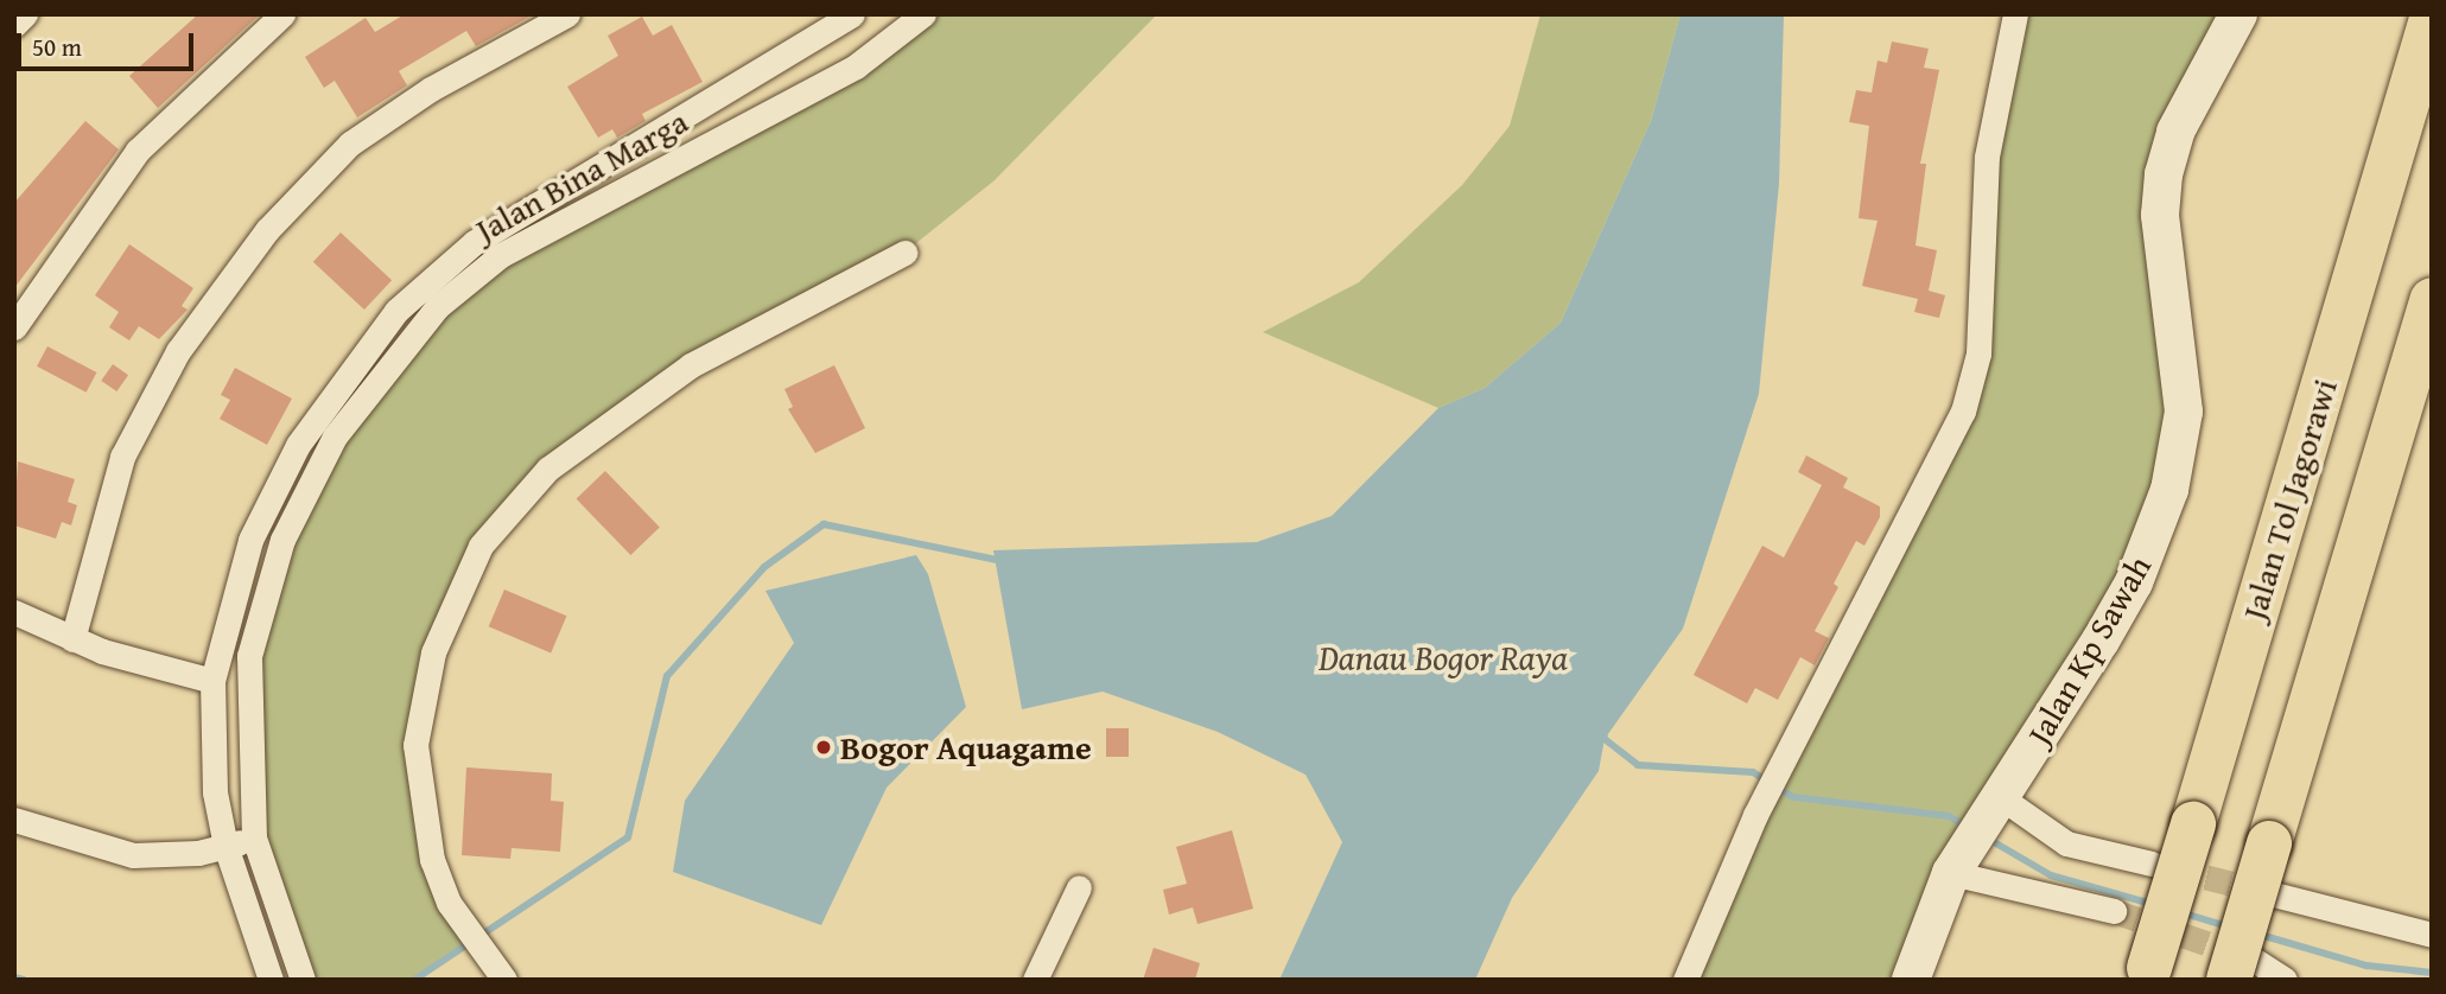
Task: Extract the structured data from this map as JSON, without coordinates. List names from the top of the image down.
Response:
{
  "streets": {
    "highway": ["Jalan Tol Jagorawi"],
    "street": ["Jalan Bina Marga", "Jalan Kp Sawah"]
  },
  "water": ["Danau Bogor Raya"],
  "places": ["Bogor Aquagame"],
  "scale_bar": "50 m"
}
